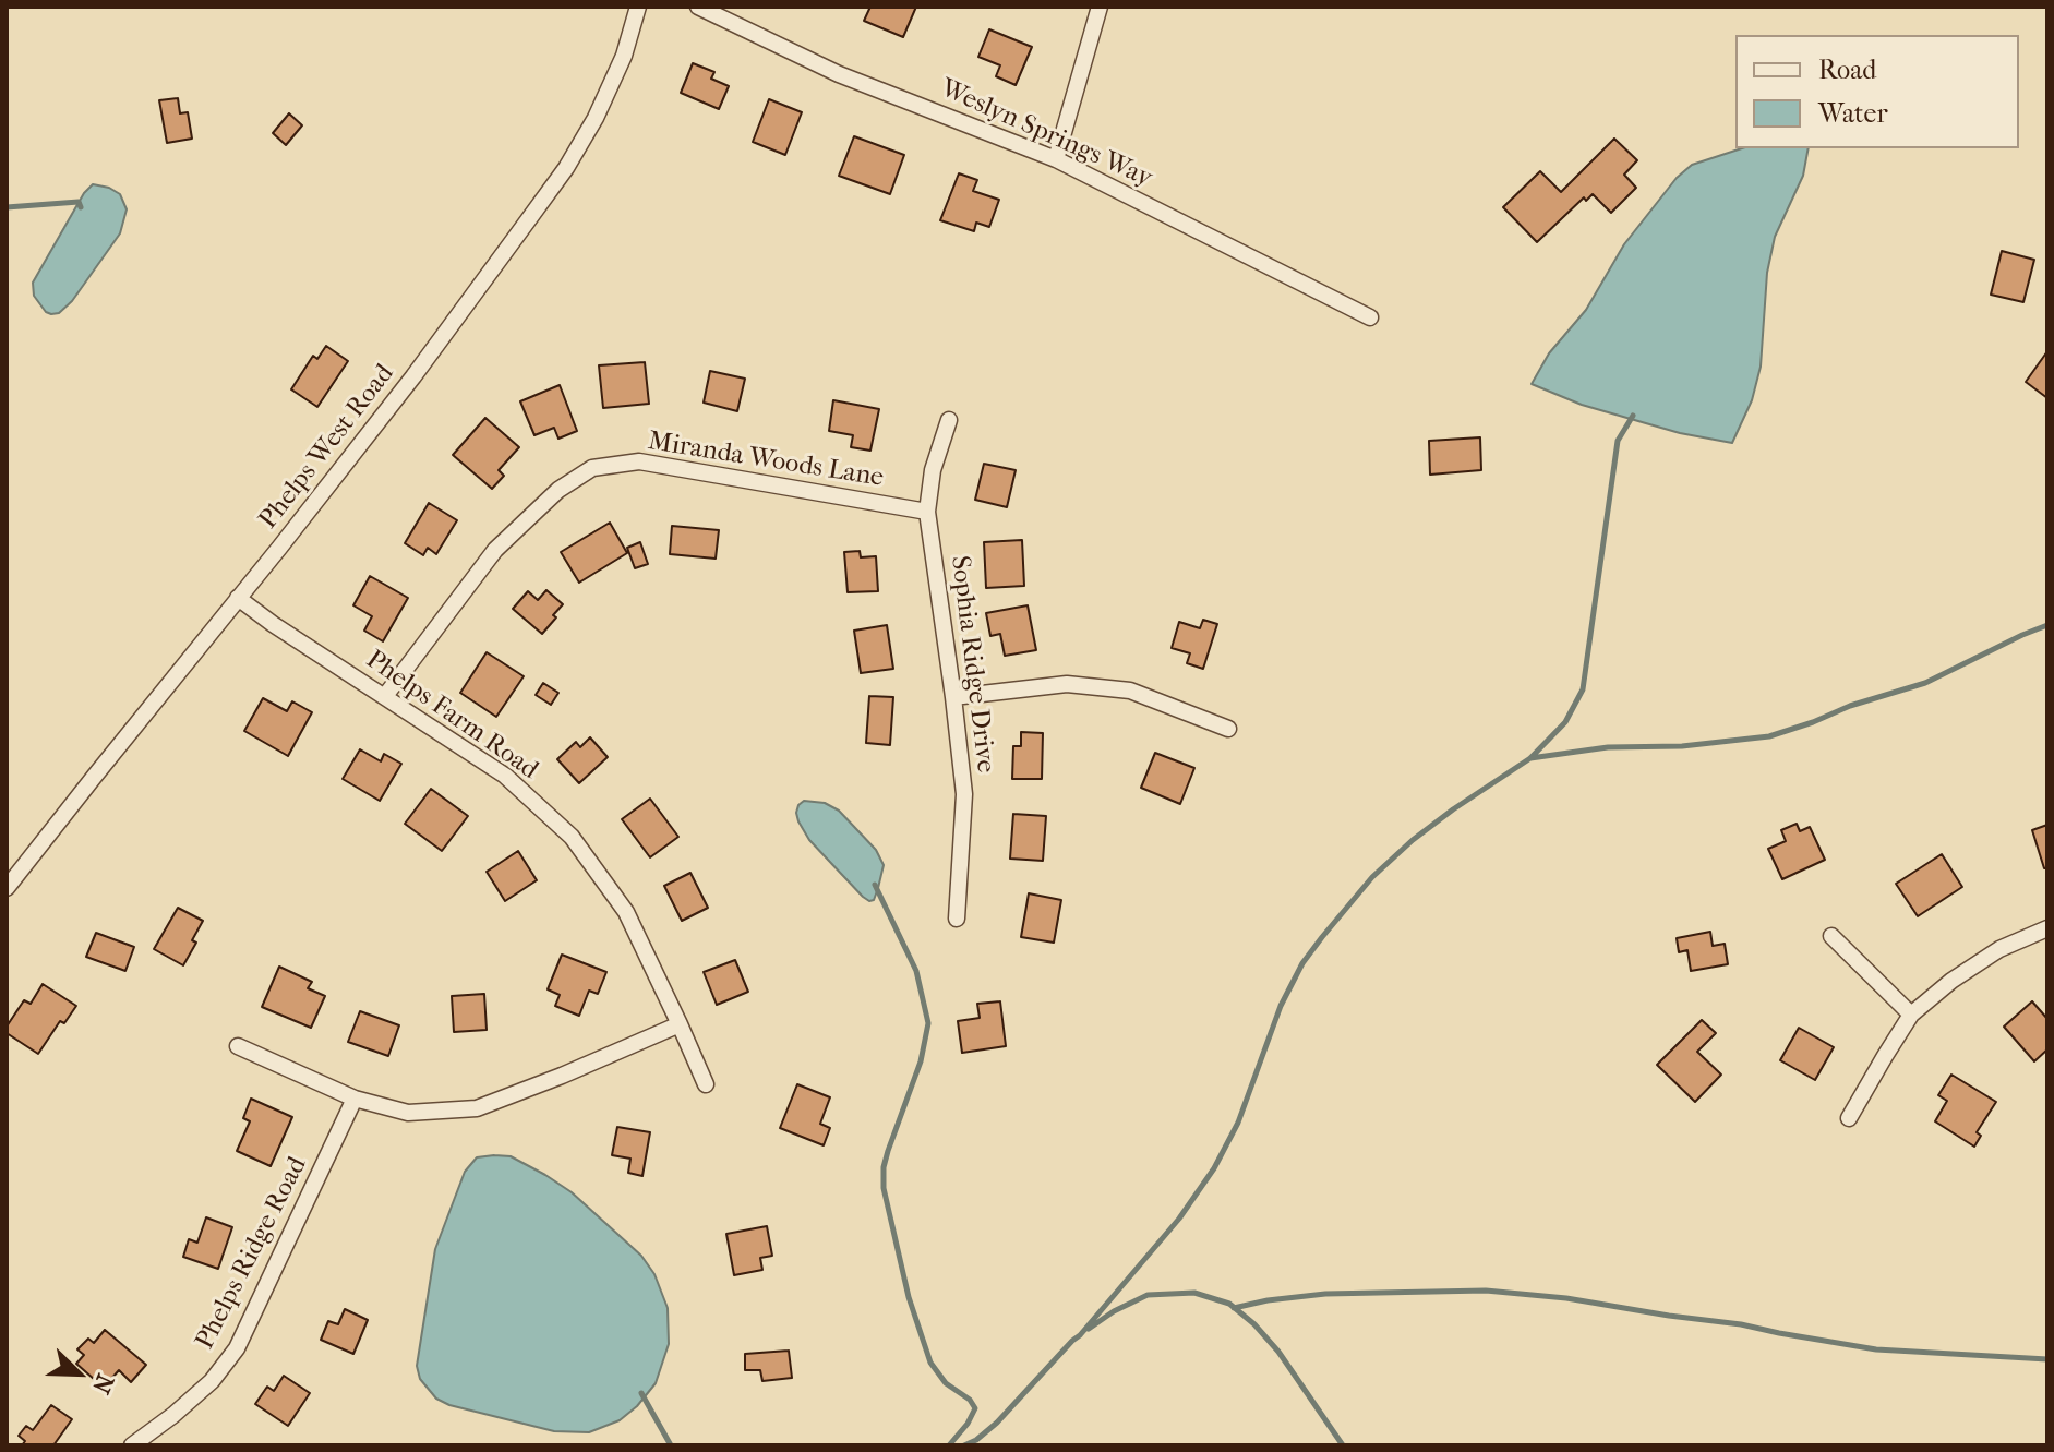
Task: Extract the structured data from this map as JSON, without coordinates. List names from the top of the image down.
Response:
{
  "streets": {
    "street": [
      "Weslyn Springs Way",
      "Phelps West Road",
      "Miranda Woods Lane",
      "Sophia Ridge Drive",
      "Phelps Farm Road",
      "Phelps Ridge Road"
    ]
  },
  "crossings": [
    ["Phelps West Road", "Phelps Farm Road"],
    ["Miranda Woods Lane", "Sophia Ridge Drive"],
    ["Miranda Woods Lane", "Phelps Farm Road"]
  ],
  "legend": ["Road", "Water"],
  "north": "bottom right"
}
